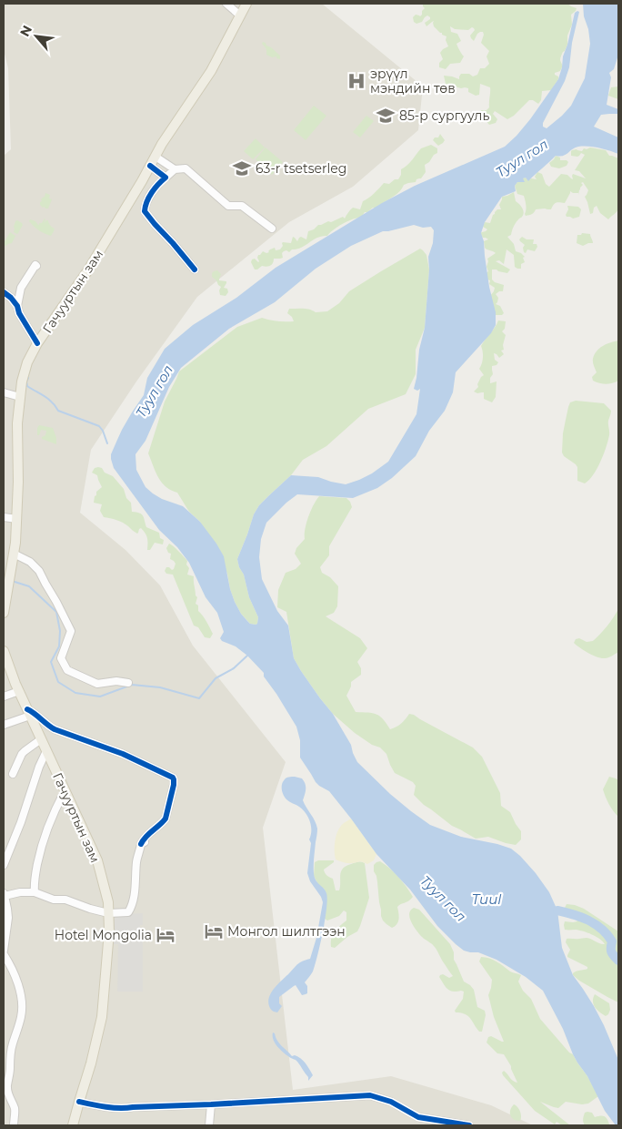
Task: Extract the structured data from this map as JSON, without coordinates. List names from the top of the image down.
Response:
{
  "streets": {
    "main road": ["Гачууртын зам"]
  },
  "water": ["Туул гол", "Tuul"],
  "places": {
    "hospital": ["эрүүл мэндийн төв"],
    "school or university": ["85-р сургууль", "63-r tsetserleg"],
    "hotel": ["Монгол шилтгээн", "Hotel Mongolia"]
  },
  "north": "top left"
}
